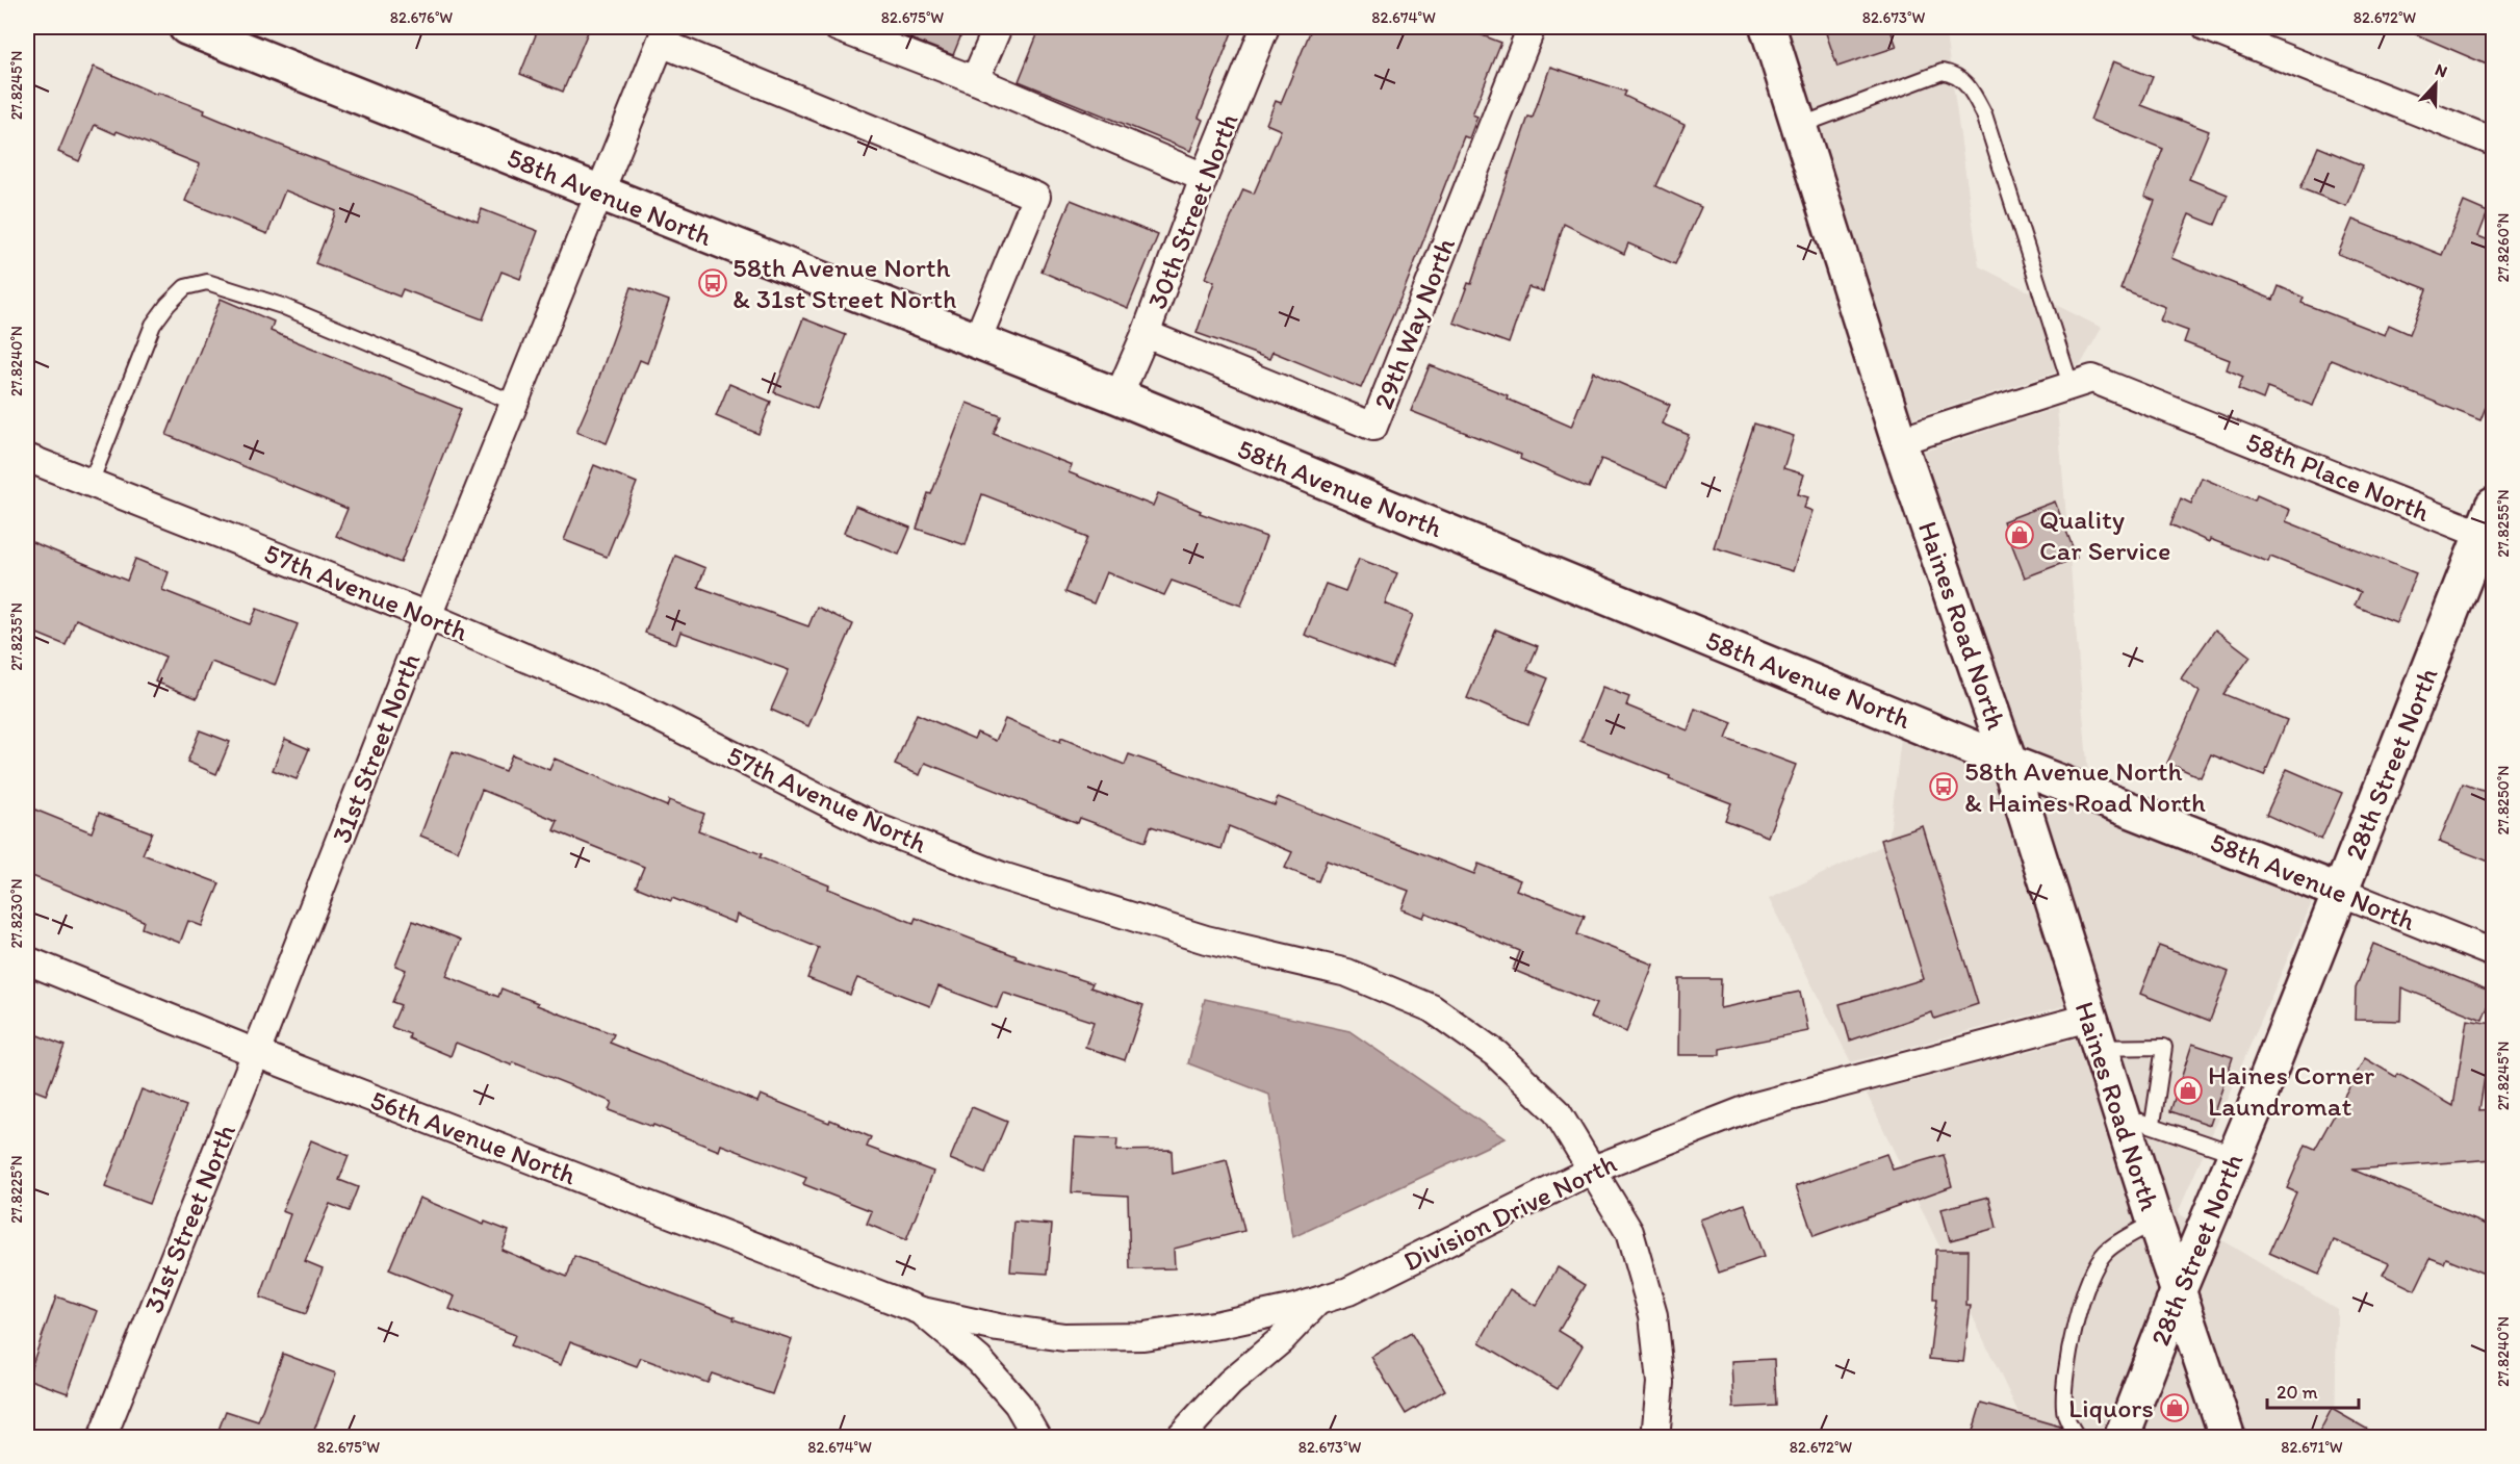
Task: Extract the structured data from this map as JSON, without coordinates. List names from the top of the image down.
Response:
{
  "streets": {
    "street": [
      "58th Avenue North",
      "30th Street North",
      "29th Way North",
      "58th Place North",
      "57th Avenue North",
      "Haines Road North",
      "31st Street North",
      "28th Street North",
      "56th Avenue North",
      "Division Drive North"
    ]
  },
  "crossings": [
    ["58th Avenue North", "30th Street North"],
    ["58th Avenue North", "Haines Road North"],
    ["58th Avenue North", "31st Street North"],
    ["58th Avenue North", "28th Street North"],
    ["30th Street North", "29th Way North"],
    ["58th Place North", "Haines Road North"],
    ["58th Place North", "28th Street North"],
    ["57th Avenue North", "31st Street North"],
    ["57th Avenue North", "Division Drive North"],
    ["Haines Road North", "28th Street North"],
    ["Haines Road North", "Division Drive North"],
    ["31st Street North", "56th Avenue North"],
    ["56th Avenue North", "Division Drive North"]
  ],
  "places": {
    "bus stop": ["58th Avenue North & 31st Street North", "58th Avenue North & Haines Road North"],
    "shop": ["Quality Car Service", "Haines Corner Laundromat", "Liquors"]
  },
  "scale_bar": "20 m",
  "north": "top",
  "coordinates": [
    "82.676°W",
    "82.675°W",
    "82.674°W",
    "82.673°W",
    "82.672°W",
    "27.8245°N",
    "27.8260°N",
    "27.8240°N",
    "27.8255°N",
    "27.8235°N",
    "27.8250°N",
    "27.8230°N",
    "27.8225°N",
    "82.671°W"
  ]
}
